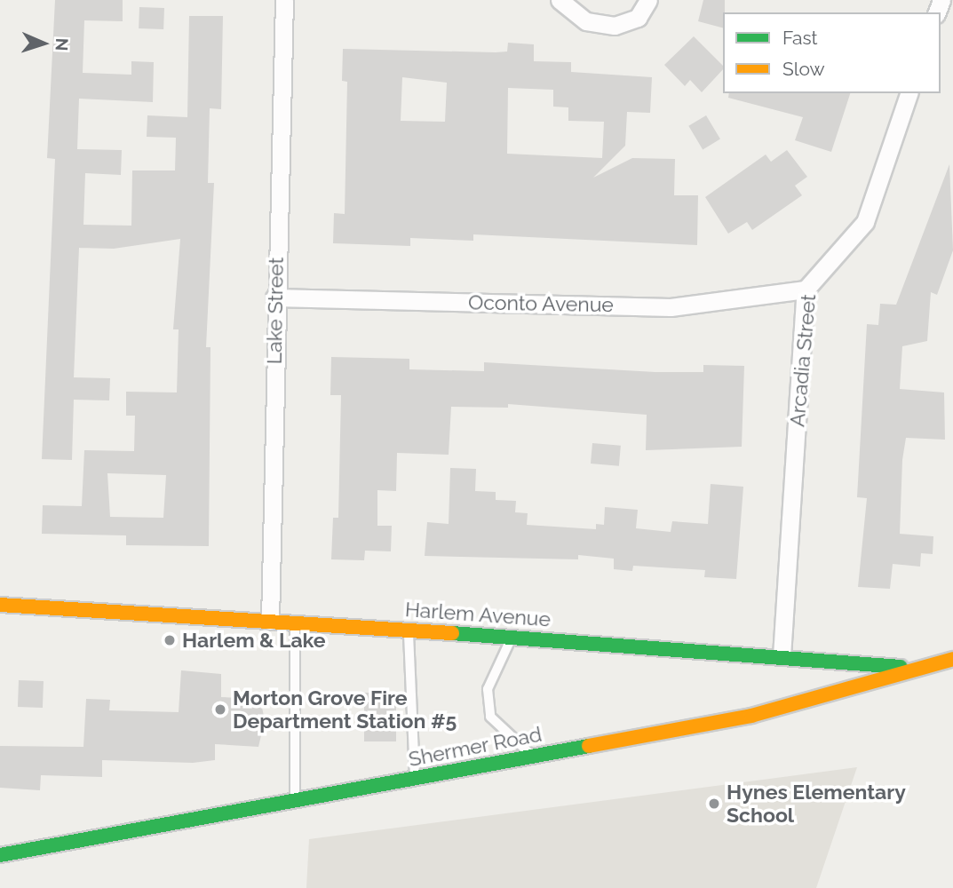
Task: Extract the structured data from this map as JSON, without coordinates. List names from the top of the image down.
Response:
{
  "streets": {
    "main road": ["Harlem Avenue", "Shermer Road"],
    "street": ["Oconto Avenue", "Lake Street", "Arcadia Street"]
  },
  "crossings": [
    ["Oconto Avenue", "Lake Street"],
    ["Oconto Avenue", "Arcadia Street"],
    ["Lake Street", "Harlem Avenue"],
    ["Arcadia Street", "Harlem Avenue"],
    ["Harlem Avenue", "Shermer Road"]
  ],
  "places": ["Harlem & Lake", "Morton Grove Fire Department Station #5", "Hynes Elementary School"],
  "legend": ["Fast", "Slow"],
  "north": "right"
}
